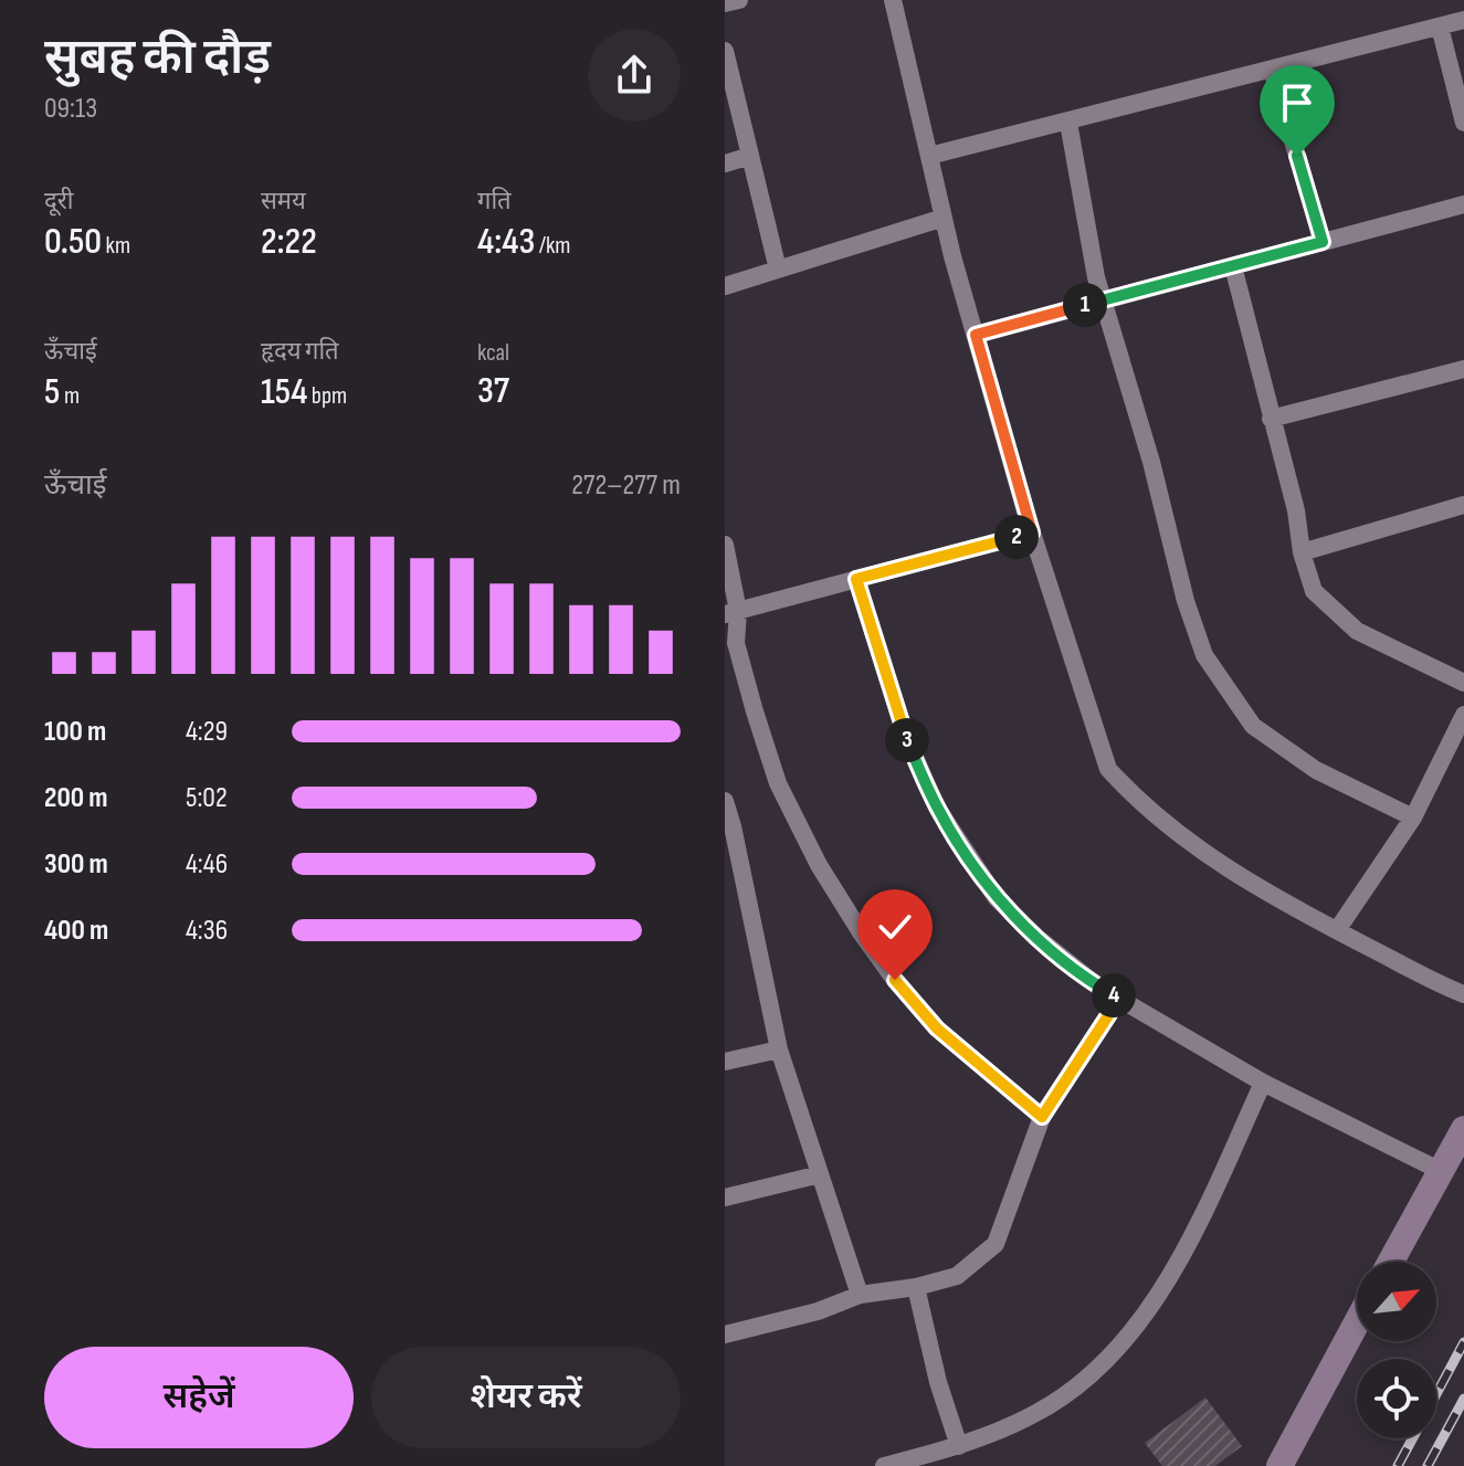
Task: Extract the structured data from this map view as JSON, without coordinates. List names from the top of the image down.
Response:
{
  "north": "top right",
  "page": {
    "heading": ["सुबह की दौड़", "09:13"],
    "stats": [
      ["दूरी", "0.50 km"],
      ["समय", "2:22"],
      ["गति", "4:43 /km"],
      ["ऊँचाई", "5 m"],
      ["हृदय गति", "154 bpm"],
      ["kcal", "37"]
    ],
    "pins": [
      "1",
      "2",
      "3",
      "4"
    ],
    "chart": ["ऊँचाई", "272–277 m"],
    "list": [
      {
        "name": "100 m",
        "note": "4:29"
      },
      {
        "name": "200 m",
        "note": "5:02"
      },
      {
        "name": "300 m",
        "note": "4:46"
      },
      {
        "name": "400 m",
        "note": "4:36"
      }
    ],
    "buttons": ["सहेजें", "शेयर करें"]
  }
}
